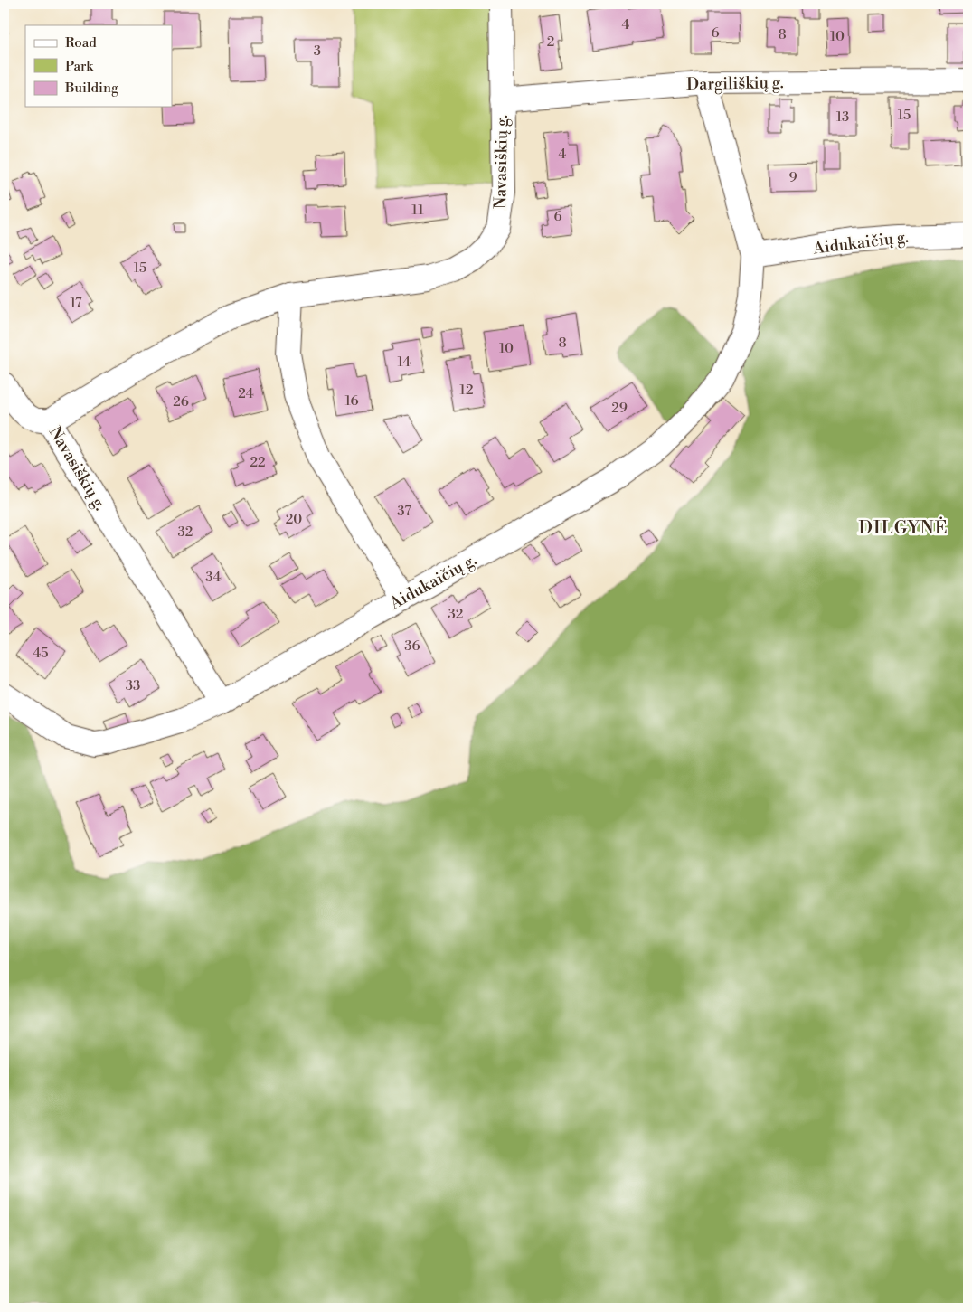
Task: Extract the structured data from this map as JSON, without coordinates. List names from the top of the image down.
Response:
{
  "streets": {
    "street": ["Dargiliškių g.", "Navasiškių g.", "Aidukaičių g."]
  },
  "crossings": [
    ["Dargiliškių g.", "Navasiškių g."],
    ["Dargiliškių g.", "Aidukaičių g."],
    ["Navasiškių g.", "Aidukaičių g."]
  ],
  "districts": ["DILGYNĖ"],
  "house_numbers": [
    "4",
    "6",
    "8",
    "10",
    "2",
    "3",
    "15",
    "13",
    "4",
    "9",
    "11",
    "6",
    "15",
    "17",
    "8",
    "10",
    "14",
    "12",
    "24",
    "16",
    "26",
    "29",
    "22",
    "37",
    "20",
    "32",
    "34",
    "32",
    "36",
    "45",
    "33"
  ],
  "legend": ["Road", "Park", "Building"]
}
